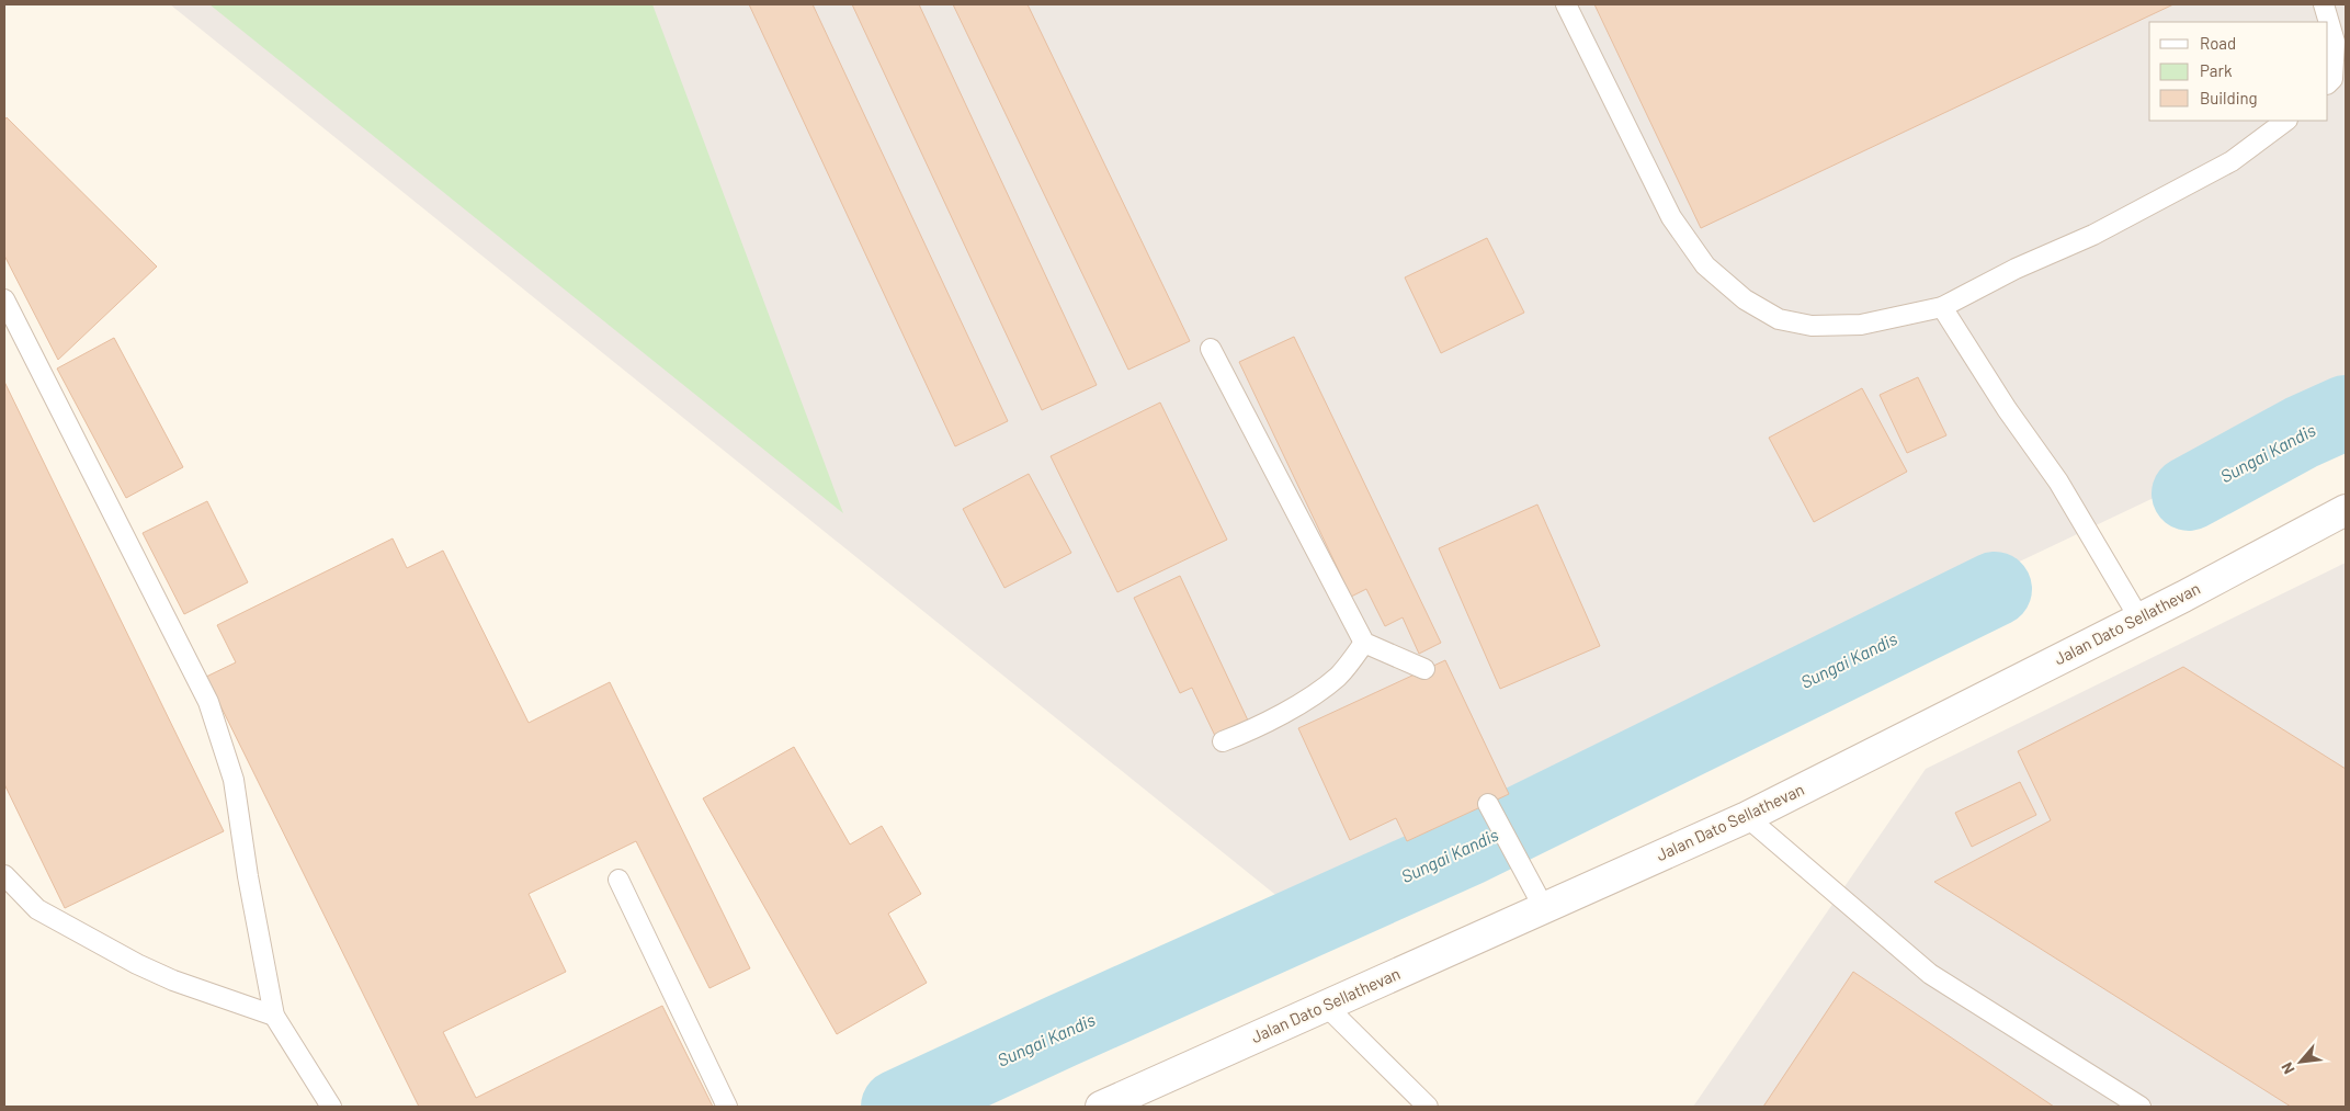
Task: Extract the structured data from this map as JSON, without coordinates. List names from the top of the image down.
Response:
{
  "streets": {
    "street": ["Jalan Dato Sellathevan"]
  },
  "water": ["Sungai Kandis"],
  "legend": ["Road", "Park", "Building"],
  "north": "bottom left"
}
